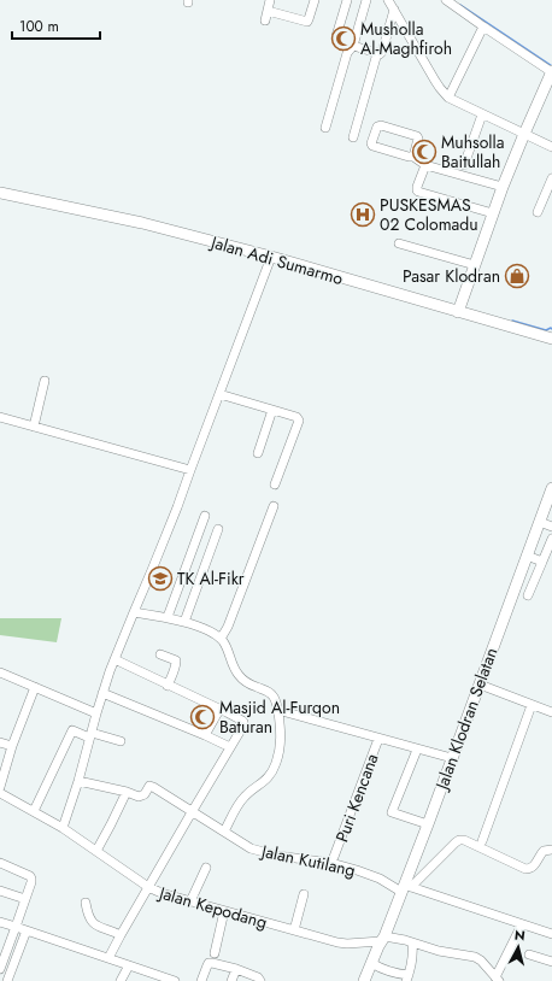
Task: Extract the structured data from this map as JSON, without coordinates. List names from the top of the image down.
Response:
{
  "streets": {
    "main road": ["Jalan Adi Sumarmo", "Jalan Klodran Selatan"],
    "street": ["Puri Kencana", "Jalan Kutilang", "Jalan Kepodang"]
  },
  "crossings": [
    ["Jalan Klodran Selatan", "Jalan Kutilang"],
    ["Jalan Klodran Selatan", "Jalan Kepodang"]
  ],
  "places": {
    "mosque": ["Musholla Al-Maghfiroh", "Muhsolla Baitullah", "Masjid Al-Furqon Baturan"],
    "hospital": ["PUSKESMAS 02 Colomadu"],
    "shop": ["Pasar Klodran"],
    "school or university": ["TK Al-Fikr"]
  },
  "scale_bar": "100 m",
  "north": "top"
}
